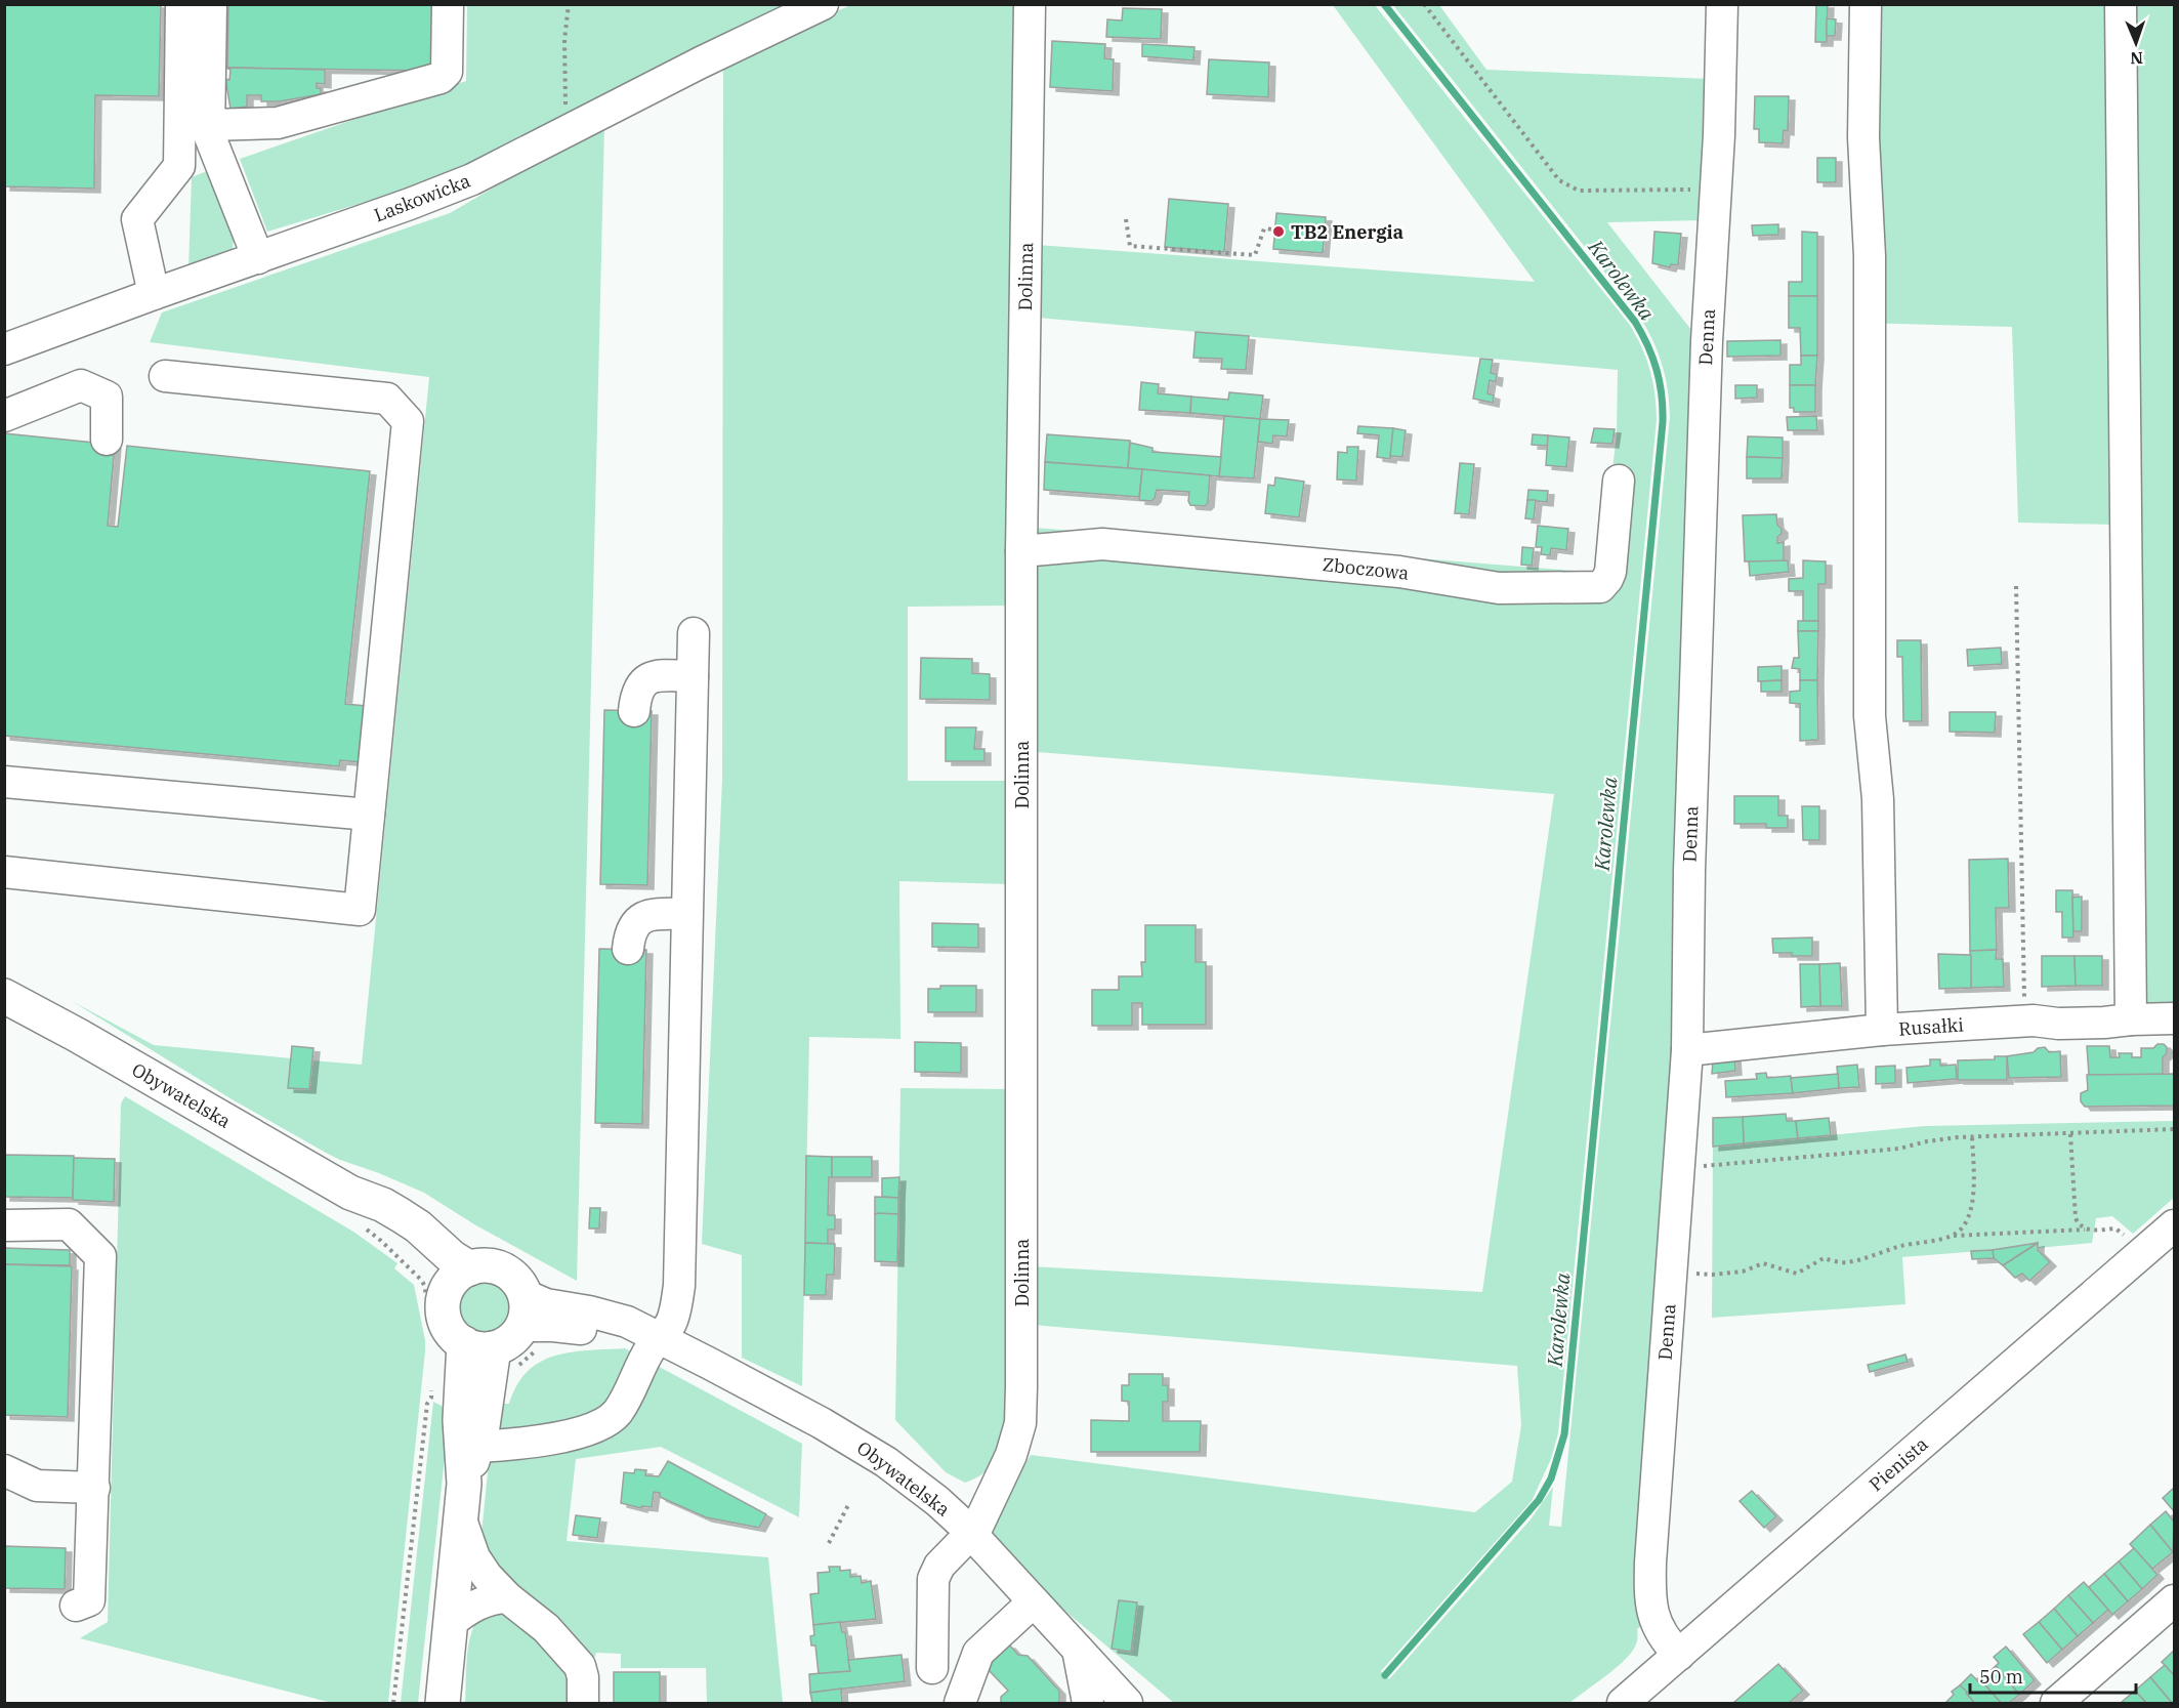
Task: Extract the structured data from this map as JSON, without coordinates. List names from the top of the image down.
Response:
{
  "streets": {
    "main road": ["Obywatelska"],
    "street": [
      "Laskowicka",
      "Dolinna",
      "Denna",
      "Zboczowa",
      "Rusałki",
      "Pienista"
    ]
  },
  "crossings": [
    ["Dolinna", "Zboczowa"],
    ["Dolinna", "Obywatelska"],
    ["Denna", "Rusałki"],
    ["Denna", "Pienista"]
  ],
  "water": ["Karolewka"],
  "places": ["TB2 Energia"],
  "scale_bar": "50 m",
  "north": "bottom"
}
